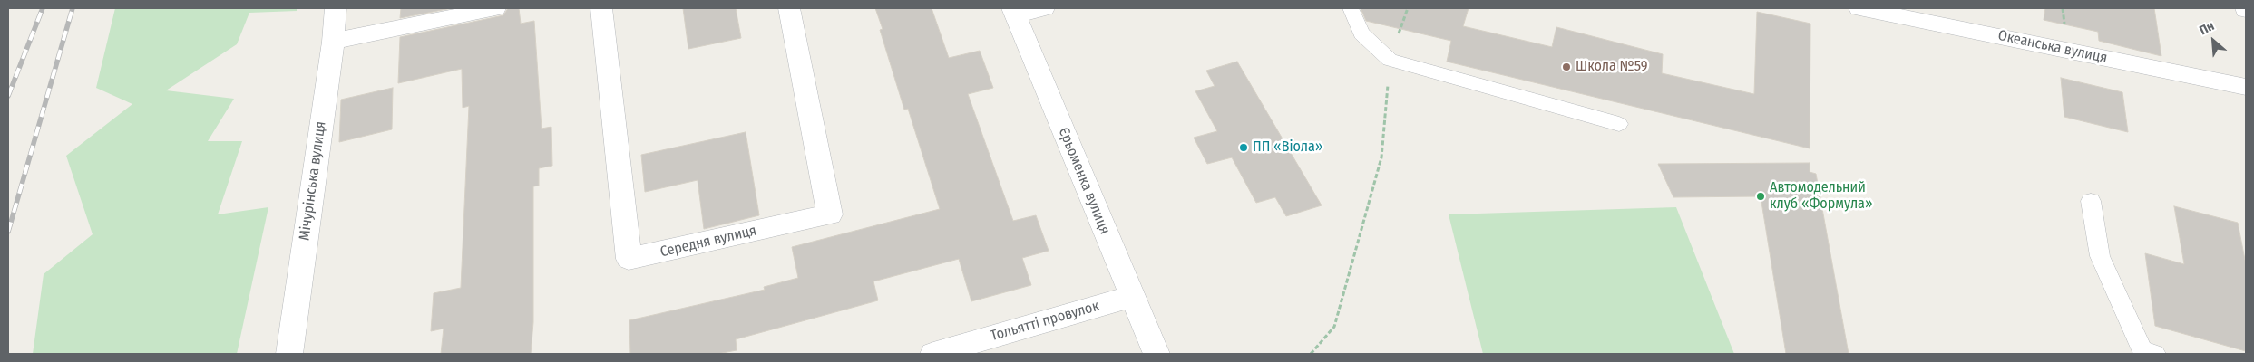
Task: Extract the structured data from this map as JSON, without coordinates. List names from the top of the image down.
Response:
{
  "streets": {
    "street": [
      "Океанська вулиця",
      "Мічурінська вулиця",
      "Єрьоменка вулиця",
      "Середня вулиця",
      "Тольятті провулок"
    ]
  },
  "crossings": [
    ["Єрьоменка вулиця", "Тольятті провулок"]
  ],
  "places": ["Школа №59", "ПП «Віола»", "Автомодельний клуб «Формула»"],
  "north": "top left"
}
